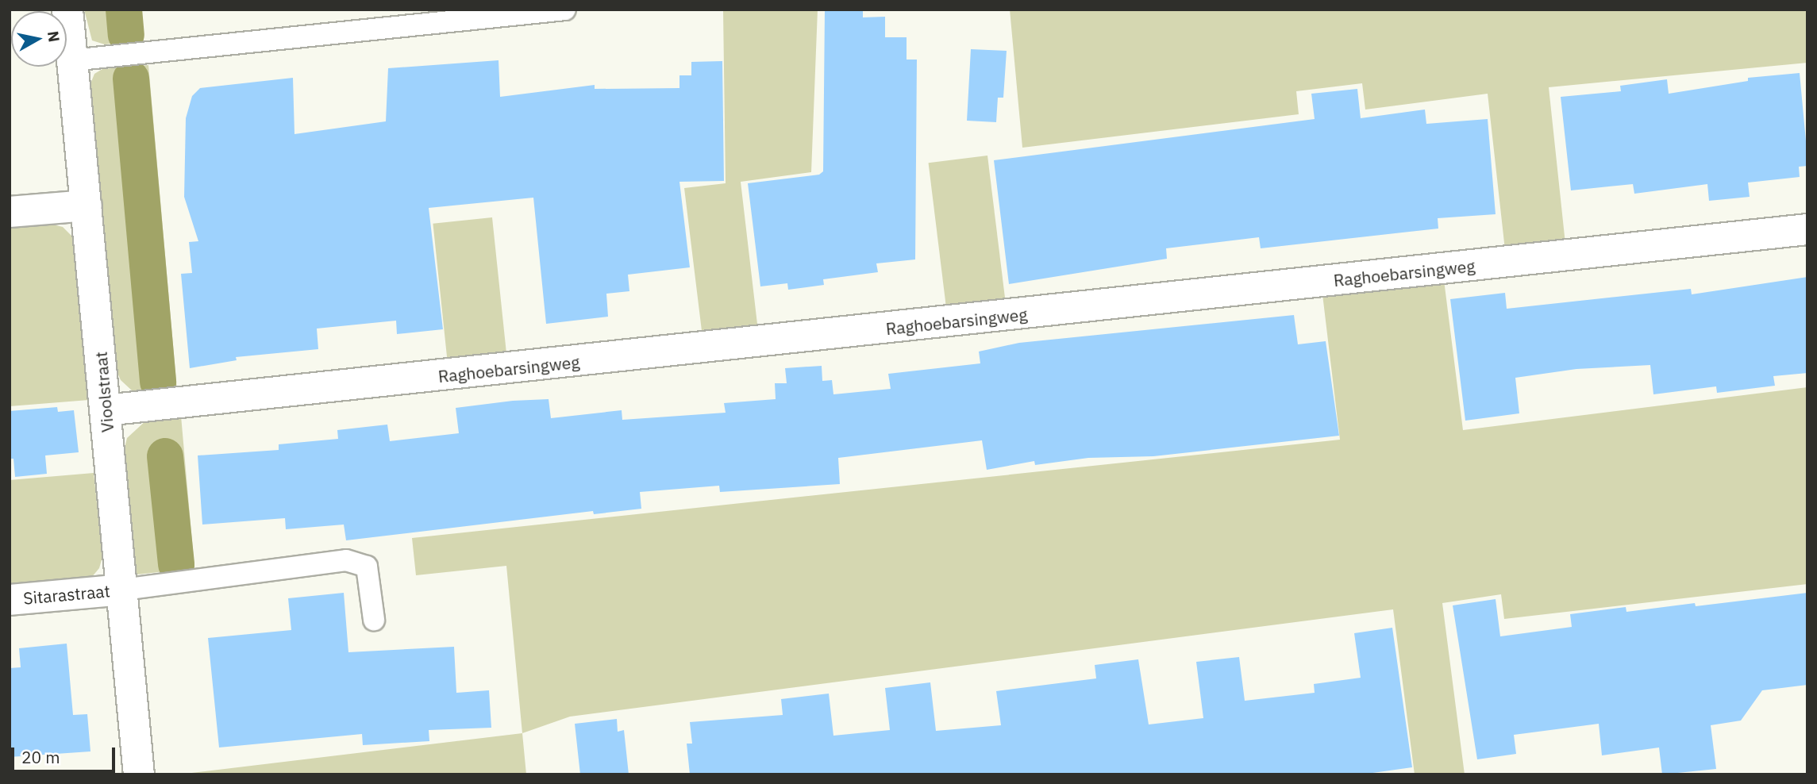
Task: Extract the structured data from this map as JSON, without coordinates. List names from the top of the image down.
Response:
{
  "streets": {
    "street": ["Raghoebarsingweg", "Vioolstraat", "Sitarastraat"]
  },
  "crossings": [
    ["Raghoebarsingweg", "Vioolstraat"],
    ["Vioolstraat", "Sitarastraat"]
  ],
  "scale_bar": "20 m",
  "north": "right"
}
